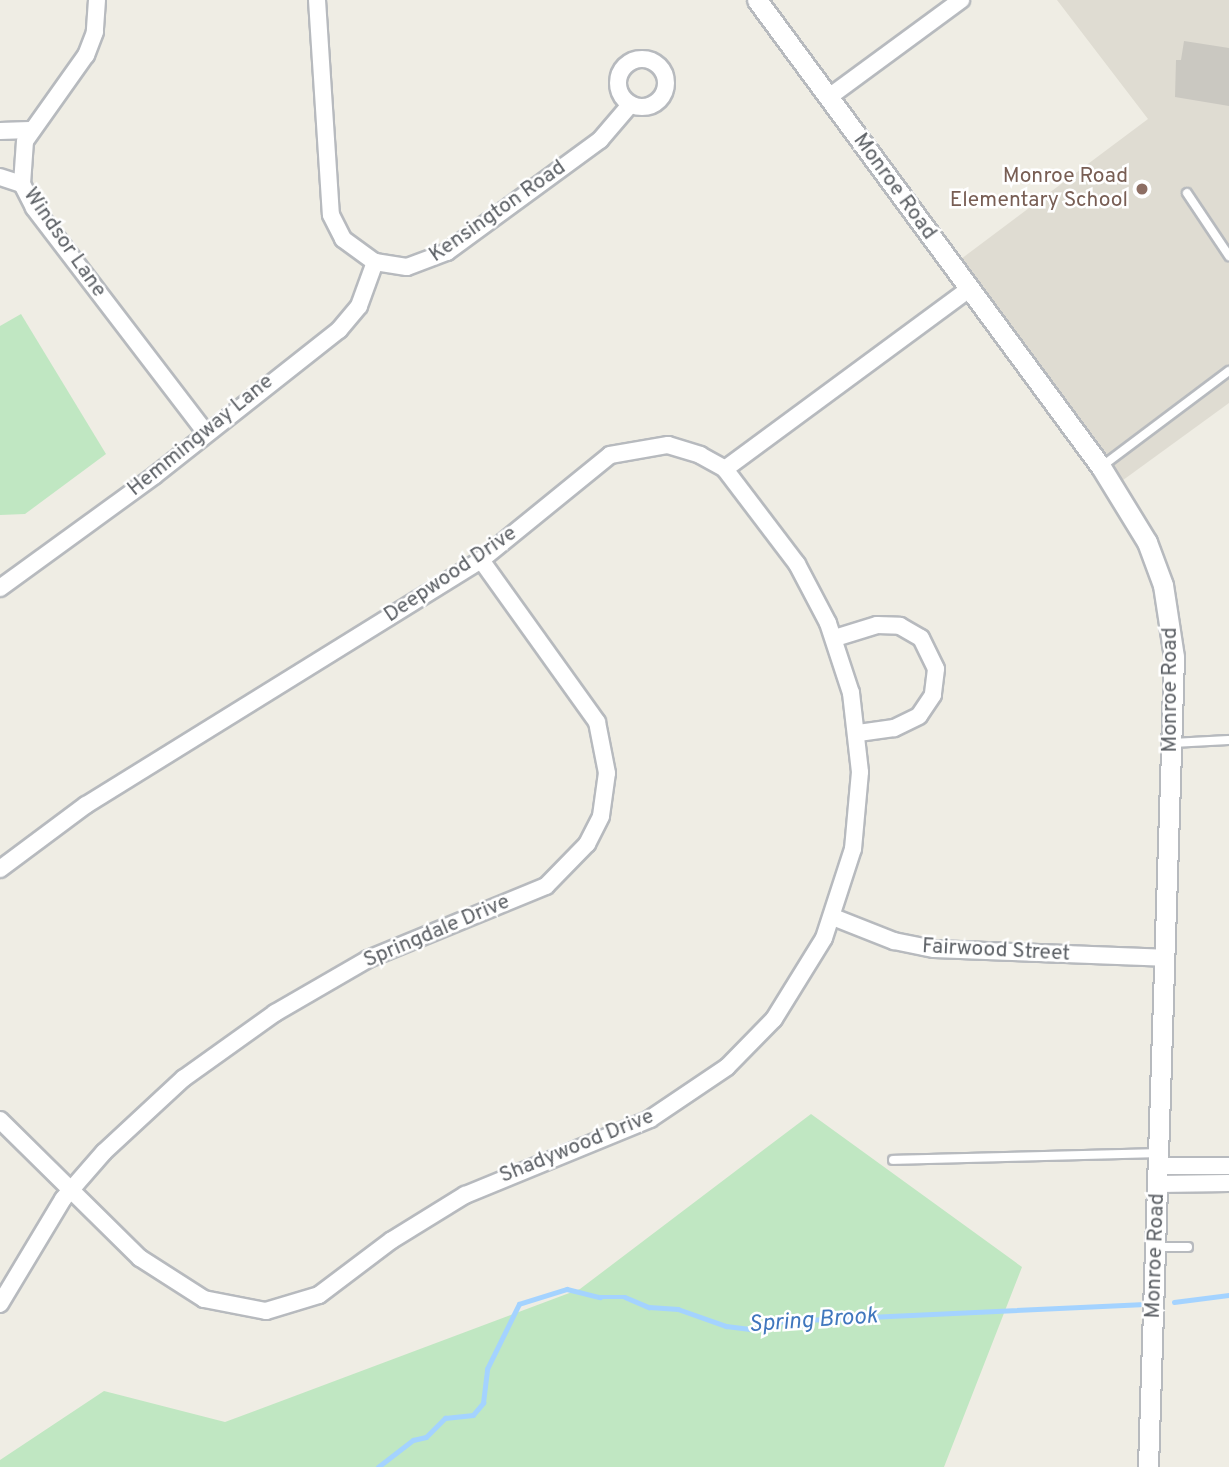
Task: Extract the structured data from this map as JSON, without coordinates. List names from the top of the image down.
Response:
{
  "streets": {
    "street": [
      "Monroe Road",
      "Kensington Road",
      "Windsor Lane",
      "Hemmingway Lane",
      "Deepwood Drive",
      "Springdale Drive",
      "Fairwood Street",
      "Shadywood Drive"
    ]
  },
  "crossings": [
    ["Monroe Road", "Fairwood Street"],
    ["Kensington Road", "Hemmingway Lane"],
    ["Windsor Lane", "Hemmingway Lane"],
    ["Deepwood Drive", "Springdale Drive"],
    ["Deepwood Drive", "Shadywood Drive"],
    ["Springdale Drive", "Shadywood Drive"],
    ["Fairwood Street", "Shadywood Drive"]
  ],
  "water": ["Spring Brook"],
  "places": ["Monroe Road Elementary School"]
}
